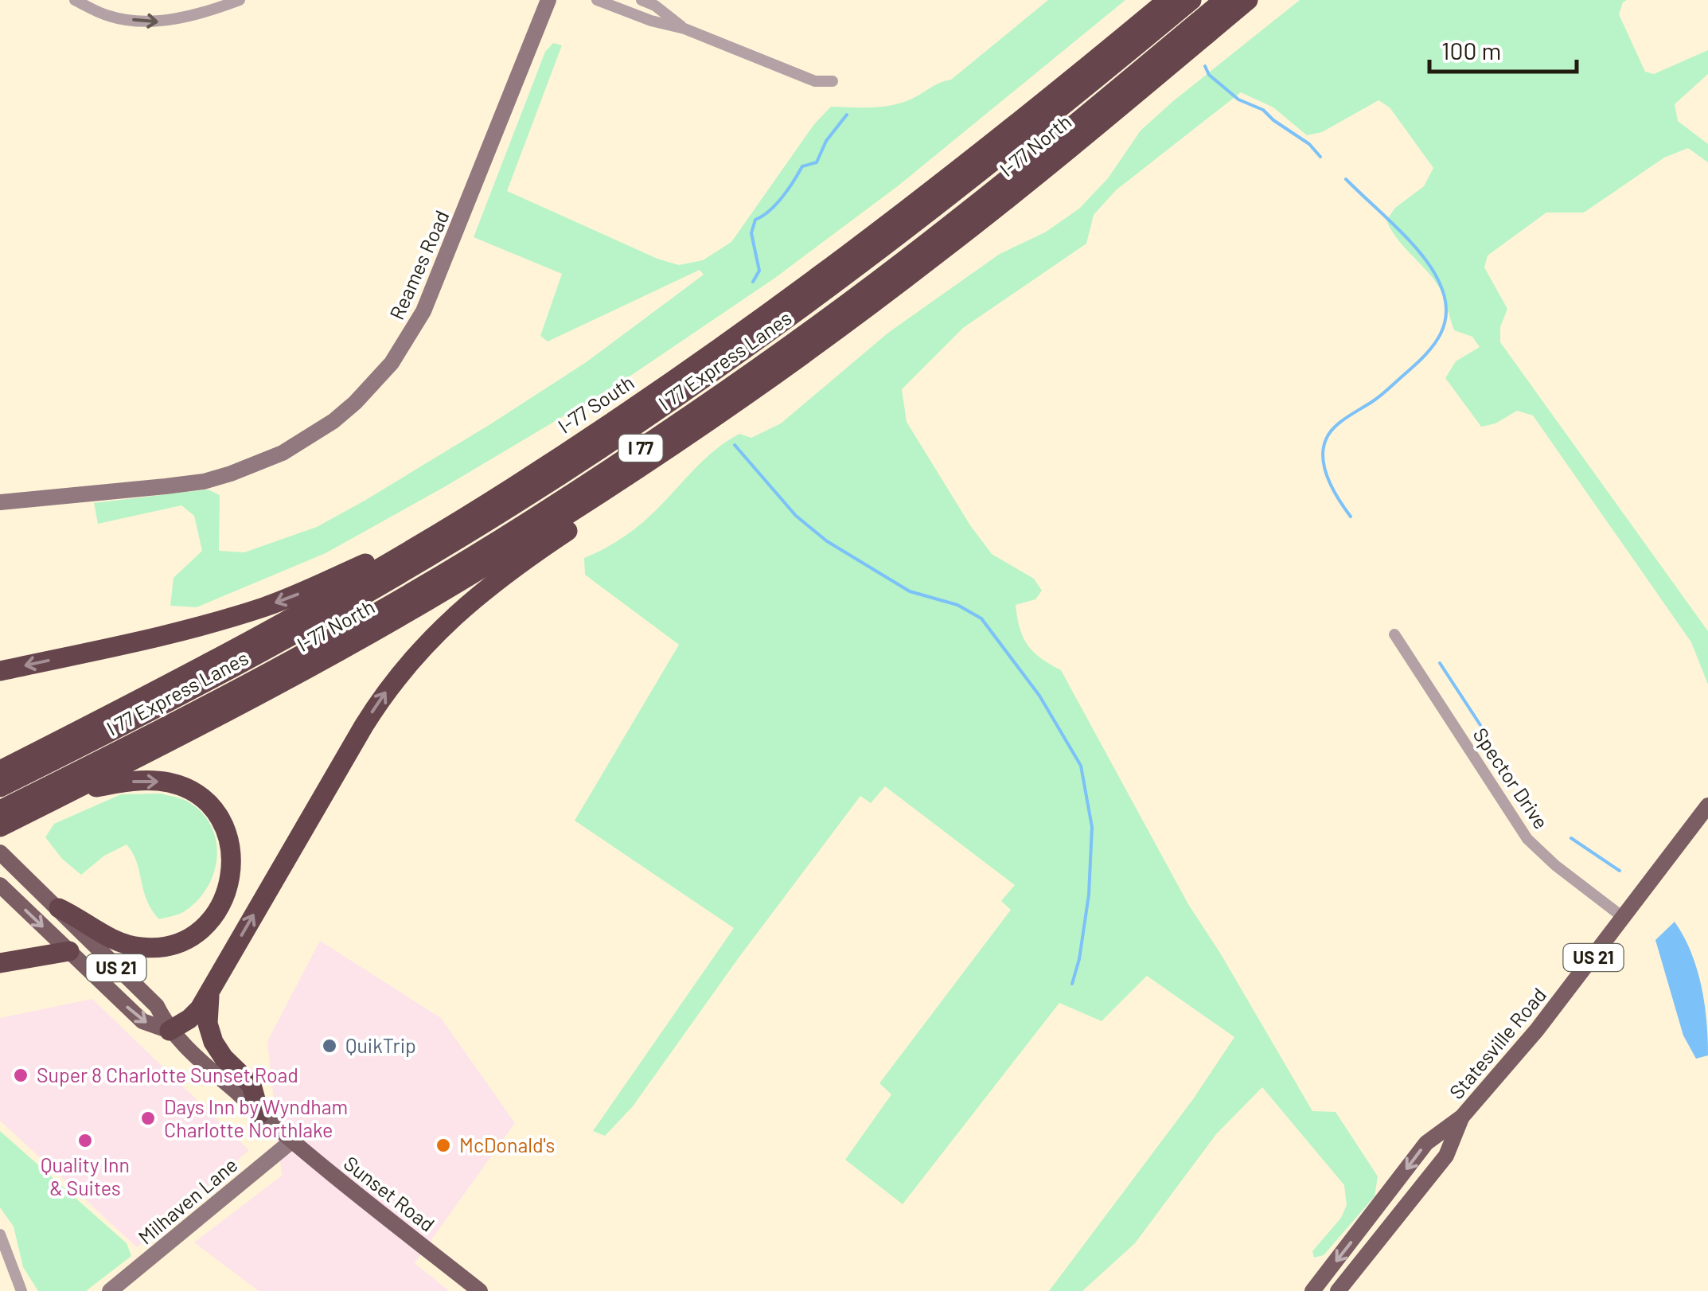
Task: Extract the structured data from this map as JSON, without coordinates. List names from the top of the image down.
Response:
{
  "streets": {
    "highway": [
      "I-77 North",
      "I 77 Express Lanes",
      "I-77 South",
      "I 77",
      "US 21"
    ],
    "main road": [
      "Reames Road",
      "Statesville Road",
      "Sunset Road",
      "Milhaven Lane"
    ],
    "street": ["Spector Drive"]
  },
  "crossings": [
    ["Spector Drive", "Statesville Road"],
    ["US 21", "Sunset Road"],
    ["Sunset Road", "Milhaven Lane"]
  ],
  "places": [
    "QuikTrip",
    "Super 8 Charlotte Sunset Road",
    "Days Inn by Wyndham Charlotte Northlake",
    "Quality Inn & Suites",
    "McDonald's"
  ],
  "scale_bar": "100 m"
}
